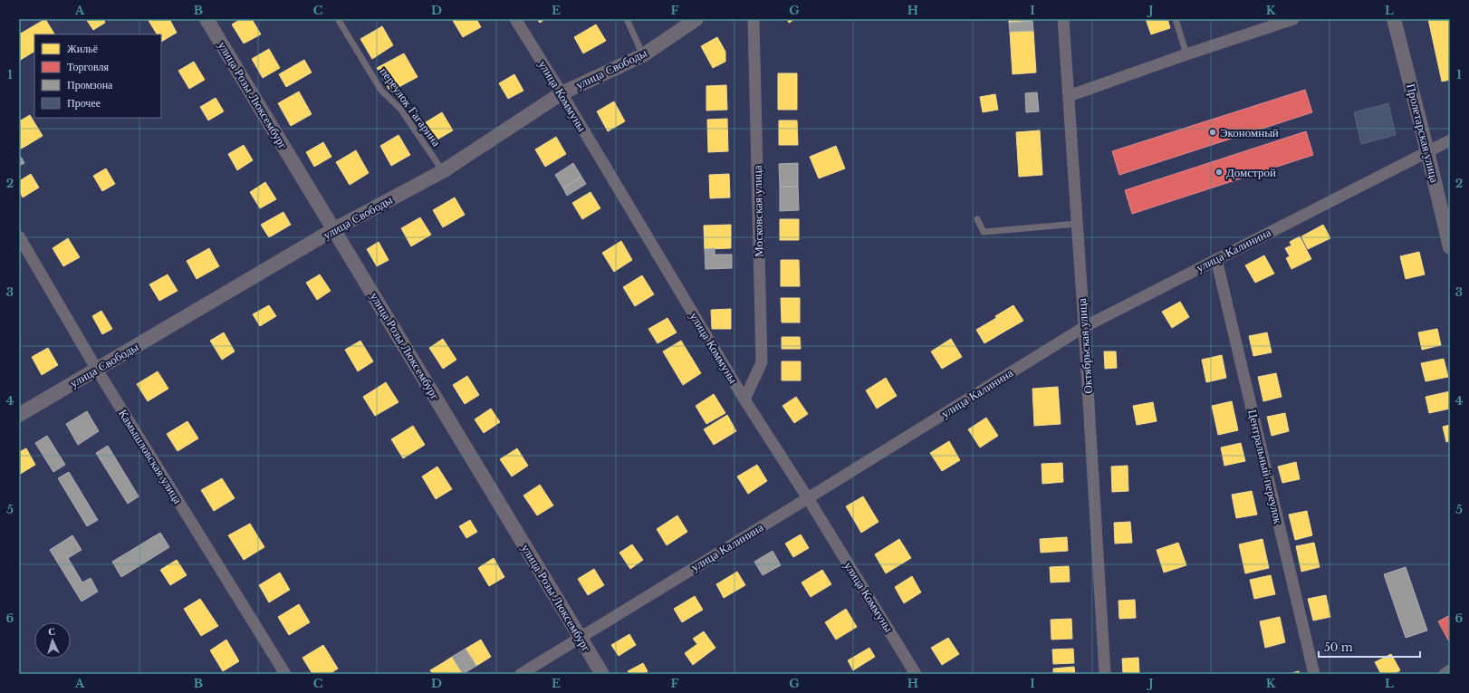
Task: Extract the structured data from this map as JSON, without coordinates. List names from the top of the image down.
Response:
{
  "streets": {
    "street": [
      "улица Свободы",
      "улица Розы Люксембург",
      "улица Коммуны",
      "Пролетарская улица",
      "Московская улица",
      "улица Калинина",
      "Октябрьская улица",
      "Камышловская улица",
      "Центральный переулок"
    ],
    "lane": ["переулок Гагарина"]
  },
  "crossings": [
    ["улица Свободы", "улица Розы Люксембург"],
    ["улица Свободы", "улица Коммуны"],
    ["улица Свободы", "переулок Гагарина"],
    ["улица Свободы", "Камышловская улица"],
    ["улица Розы Люксембург", "улица Калинина"],
    ["улица Коммуны", "Московская улица"],
    ["улица Коммуны", "улица Калинина"],
    ["Пролетарская улица", "улица Калинина"],
    ["улица Калинина", "Октябрьская улица"],
    ["улица Калинина", "Центральный переулок"]
  ],
  "places": ["Экономный", "Домстрой"],
  "legend": [
    "Жильё",
    "Торговля",
    "Промзона",
    "Прочее"
  ],
  "scale_bar": "50 m",
  "north": "top",
  "grid": {
    "columns": [
      "A",
      "B",
      "C",
      "D",
      "E",
      "F",
      "G",
      "H",
      "I",
      "J",
      "K",
      "L"
    ],
    "rows": [
      "1",
      "2",
      "3",
      "4",
      "5",
      "6"
    ]
  }
}
